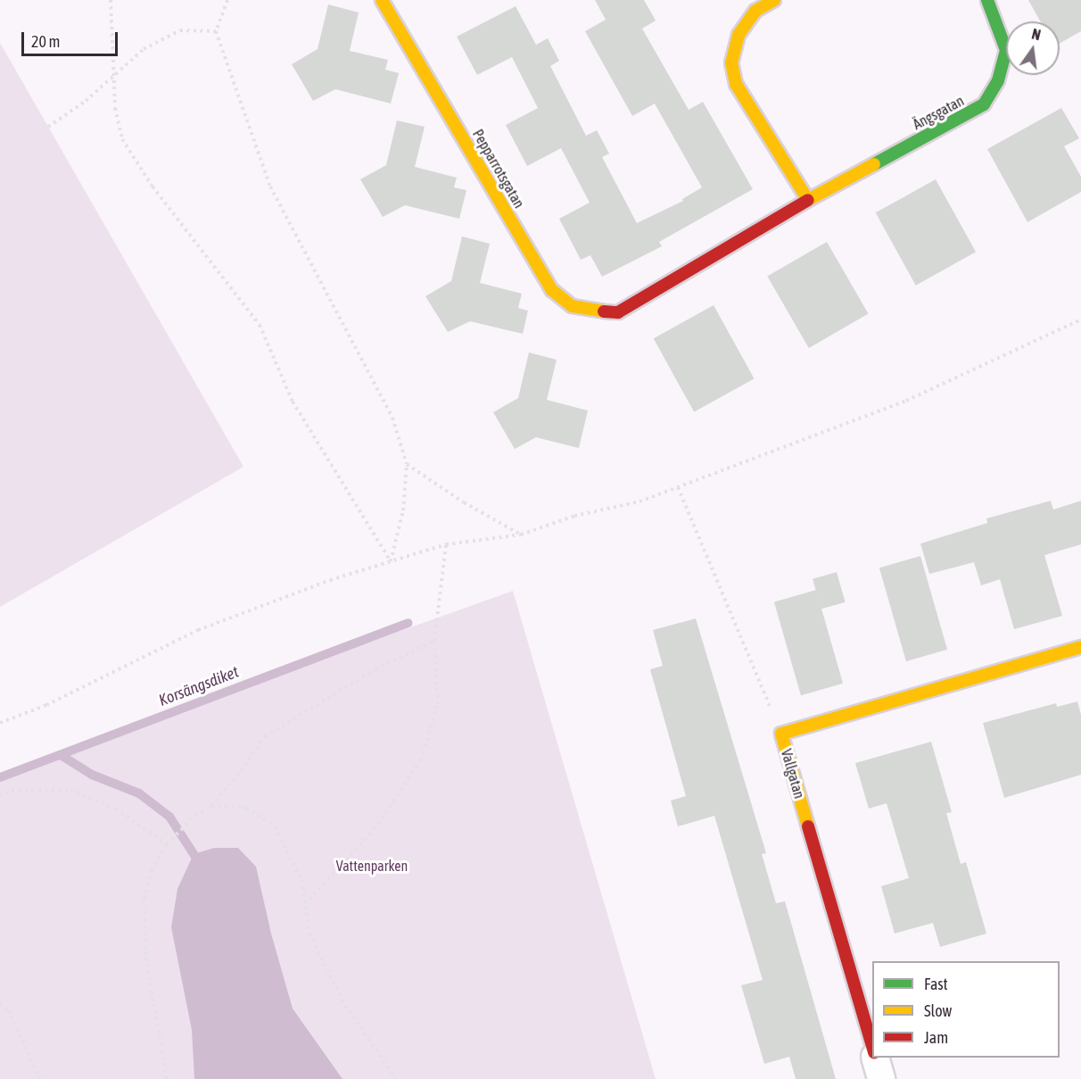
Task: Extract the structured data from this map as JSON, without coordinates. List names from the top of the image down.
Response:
{
  "streets": {
    "street": ["Ängsgatan", "Pepparrotsgatan", "Vallgatan"]
  },
  "crossings": [
    ["Ängsgatan", "Pepparrotsgatan"]
  ],
  "water": ["Korsängsdiket"],
  "parks": ["Vattenparken"],
  "legend": ["Fast", "Slow", "Jam"],
  "scale_bar": "20 m",
  "north": "top"
}
